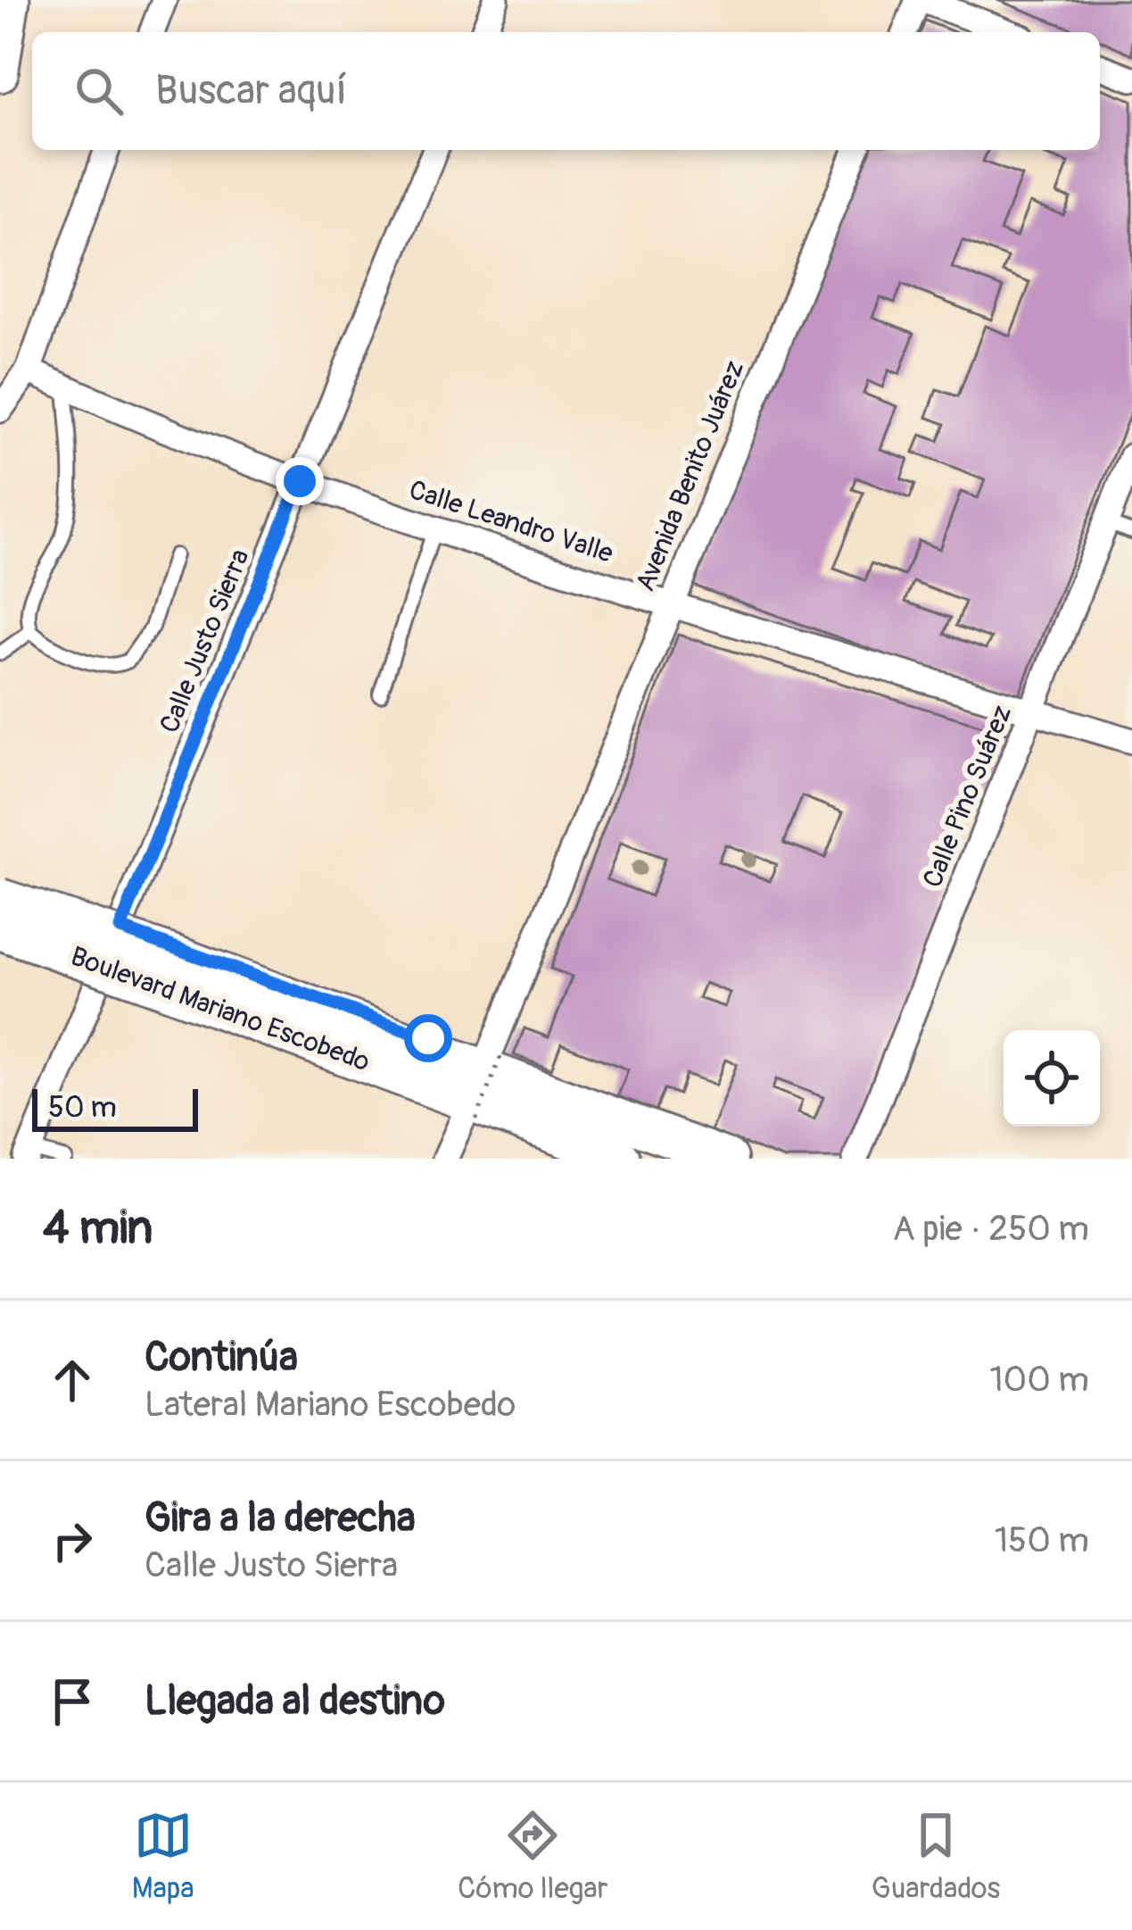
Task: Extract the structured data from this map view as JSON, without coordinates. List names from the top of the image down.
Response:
{
  "streets": {
    "main road": ["Boulevard Mariano Escobedo"],
    "street": [
      "Avenida Benito Juárez",
      "Calle Leandro Valle",
      "Calle Justo Sierra",
      "Calle Pino Suárez"
    ]
  },
  "crossings": [
    ["Avenida Benito Juárez", "Calle Leandro Valle"],
    ["Avenida Benito Juárez", "Boulevard Mariano Escobedo"],
    ["Calle Leandro Valle", "Calle Justo Sierra"],
    ["Calle Leandro Valle", "Calle Pino Suárez"]
  ],
  "scale_bar": "50 m",
  "page": {
    "search": "Buscar aquí",
    "scale": "50 m",
    "heading": ["4 min", "A pie · 250 m"],
    "list": [
      ["Continúa", "Lateral Mariano Escobedo", "100 m"],
      ["Gira a la derecha", "Calle Justo Sierra", "150 m"],
      "Llegada al destino"
    ],
    "nav": ["Mapa", "Cómo llegar", "Guardados"]
  }
}
